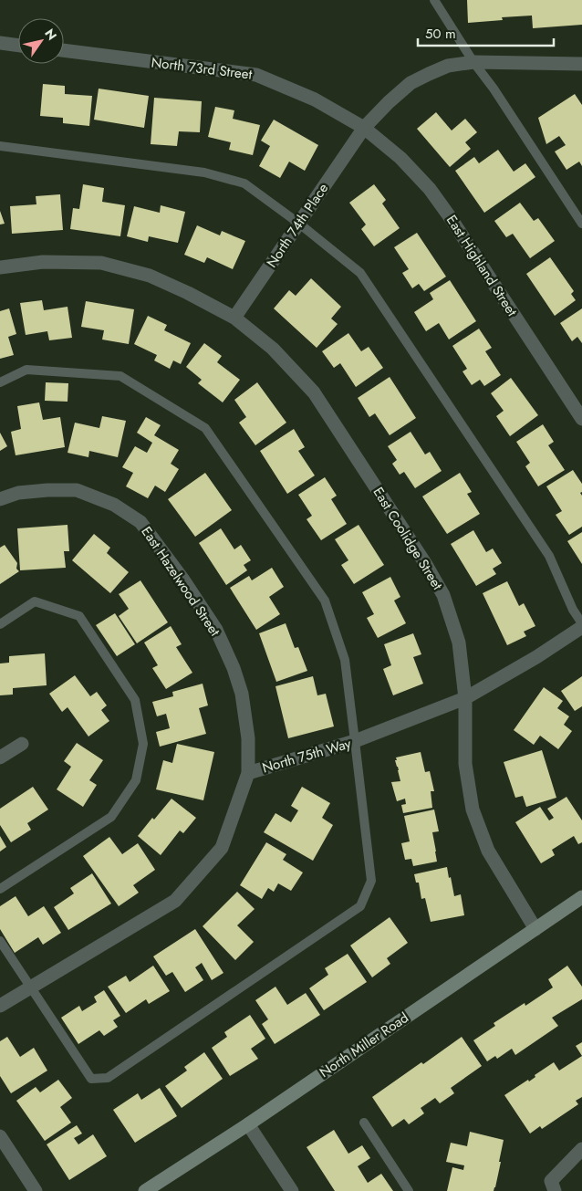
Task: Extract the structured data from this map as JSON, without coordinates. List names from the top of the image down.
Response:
{
  "streets": {
    "street": [
      "North 73rd Street",
      "North 74th Place",
      "East Highland Street",
      "East Coolidge Street",
      "East Hazelwood Street",
      "North 75th Way",
      "North Miller Road"
    ]
  },
  "crossings": [
    ["North 73rd Street", "North 74th Place"],
    ["North 73rd Street", "East Highland Street"],
    ["North 74th Place", "East Highland Street"],
    ["North 74th Place", "East Coolidge Street"],
    ["East Coolidge Street", "North 75th Way"],
    ["East Coolidge Street", "North Miller Road"],
    ["East Hazelwood Street", "North 75th Way"]
  ],
  "scale_bar": "50 m",
  "north": "top right"
}
